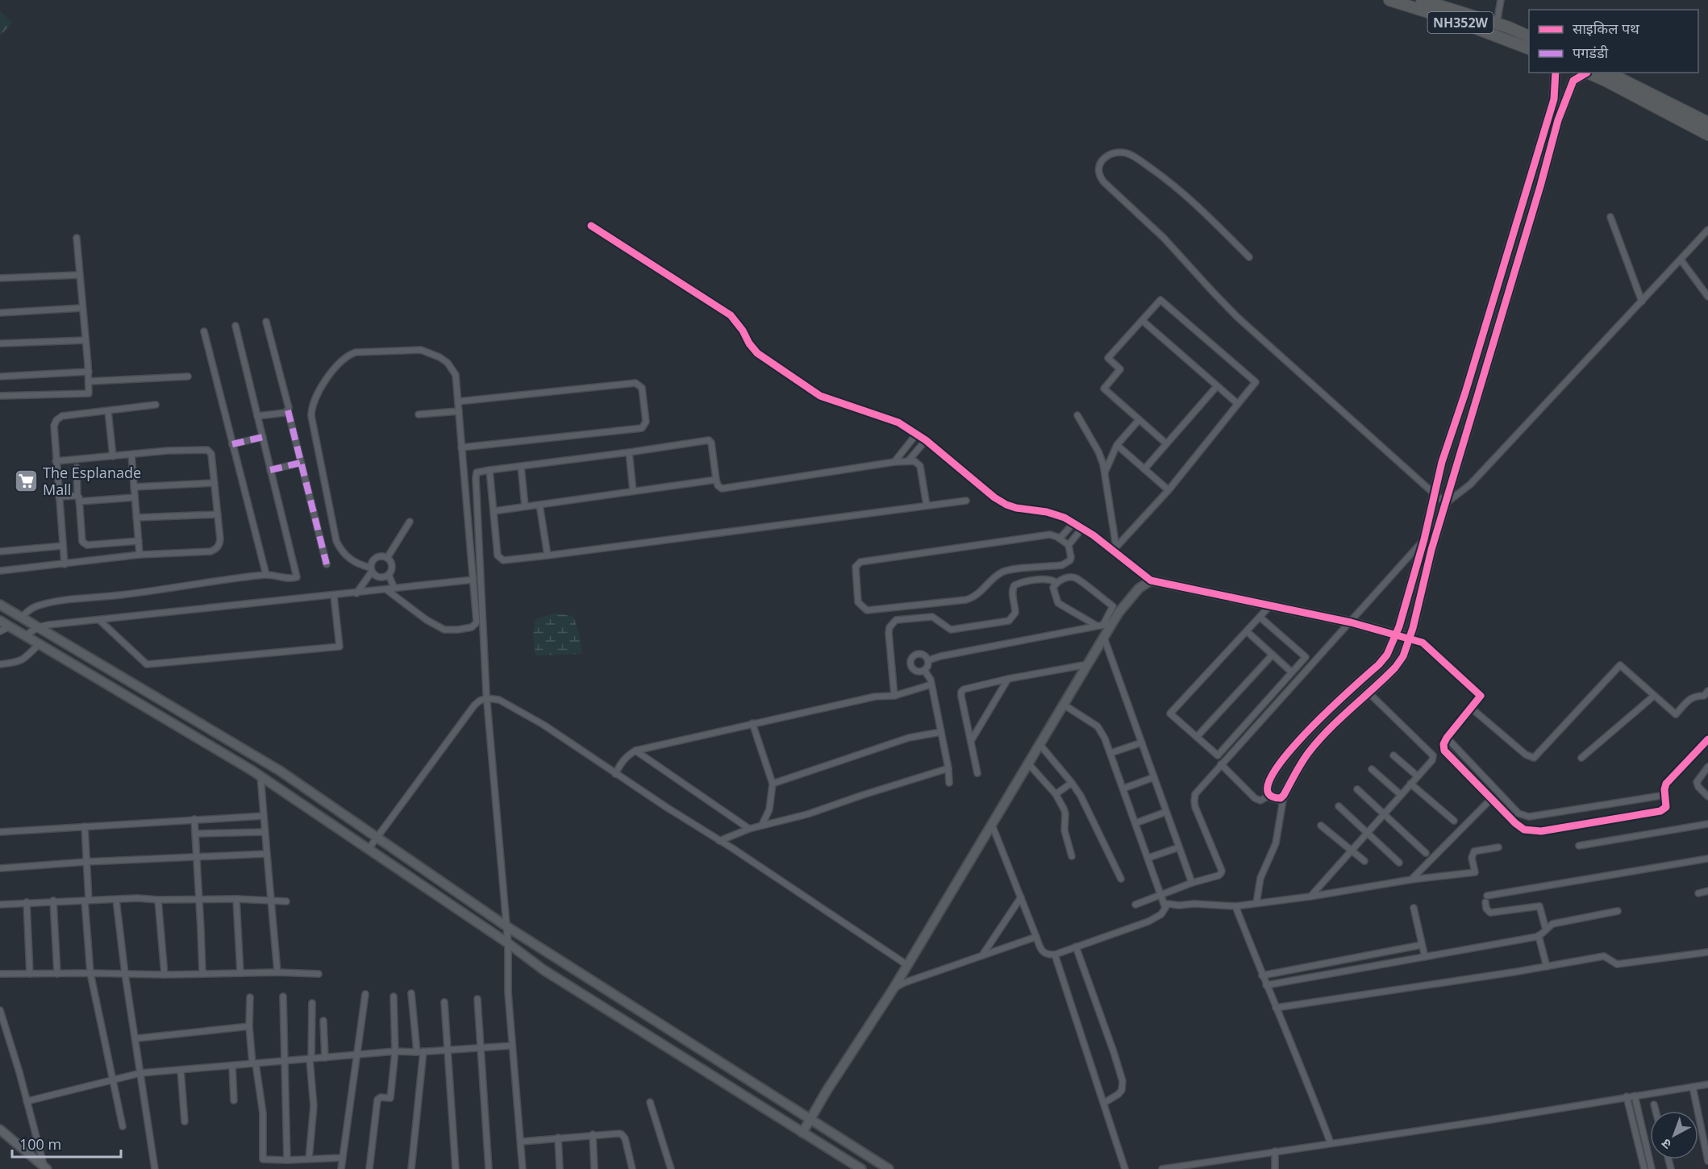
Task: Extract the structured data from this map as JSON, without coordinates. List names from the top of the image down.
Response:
{
  "streets": {
    "highway": ["NH352W"]
  },
  "places": {
    "supermarket": ["The Esplanade Mall"]
  },
  "legend": ["साइकिल पथ", "पगडंडी"],
  "scale_bar": "100 m",
  "north": "bottom left"
}
